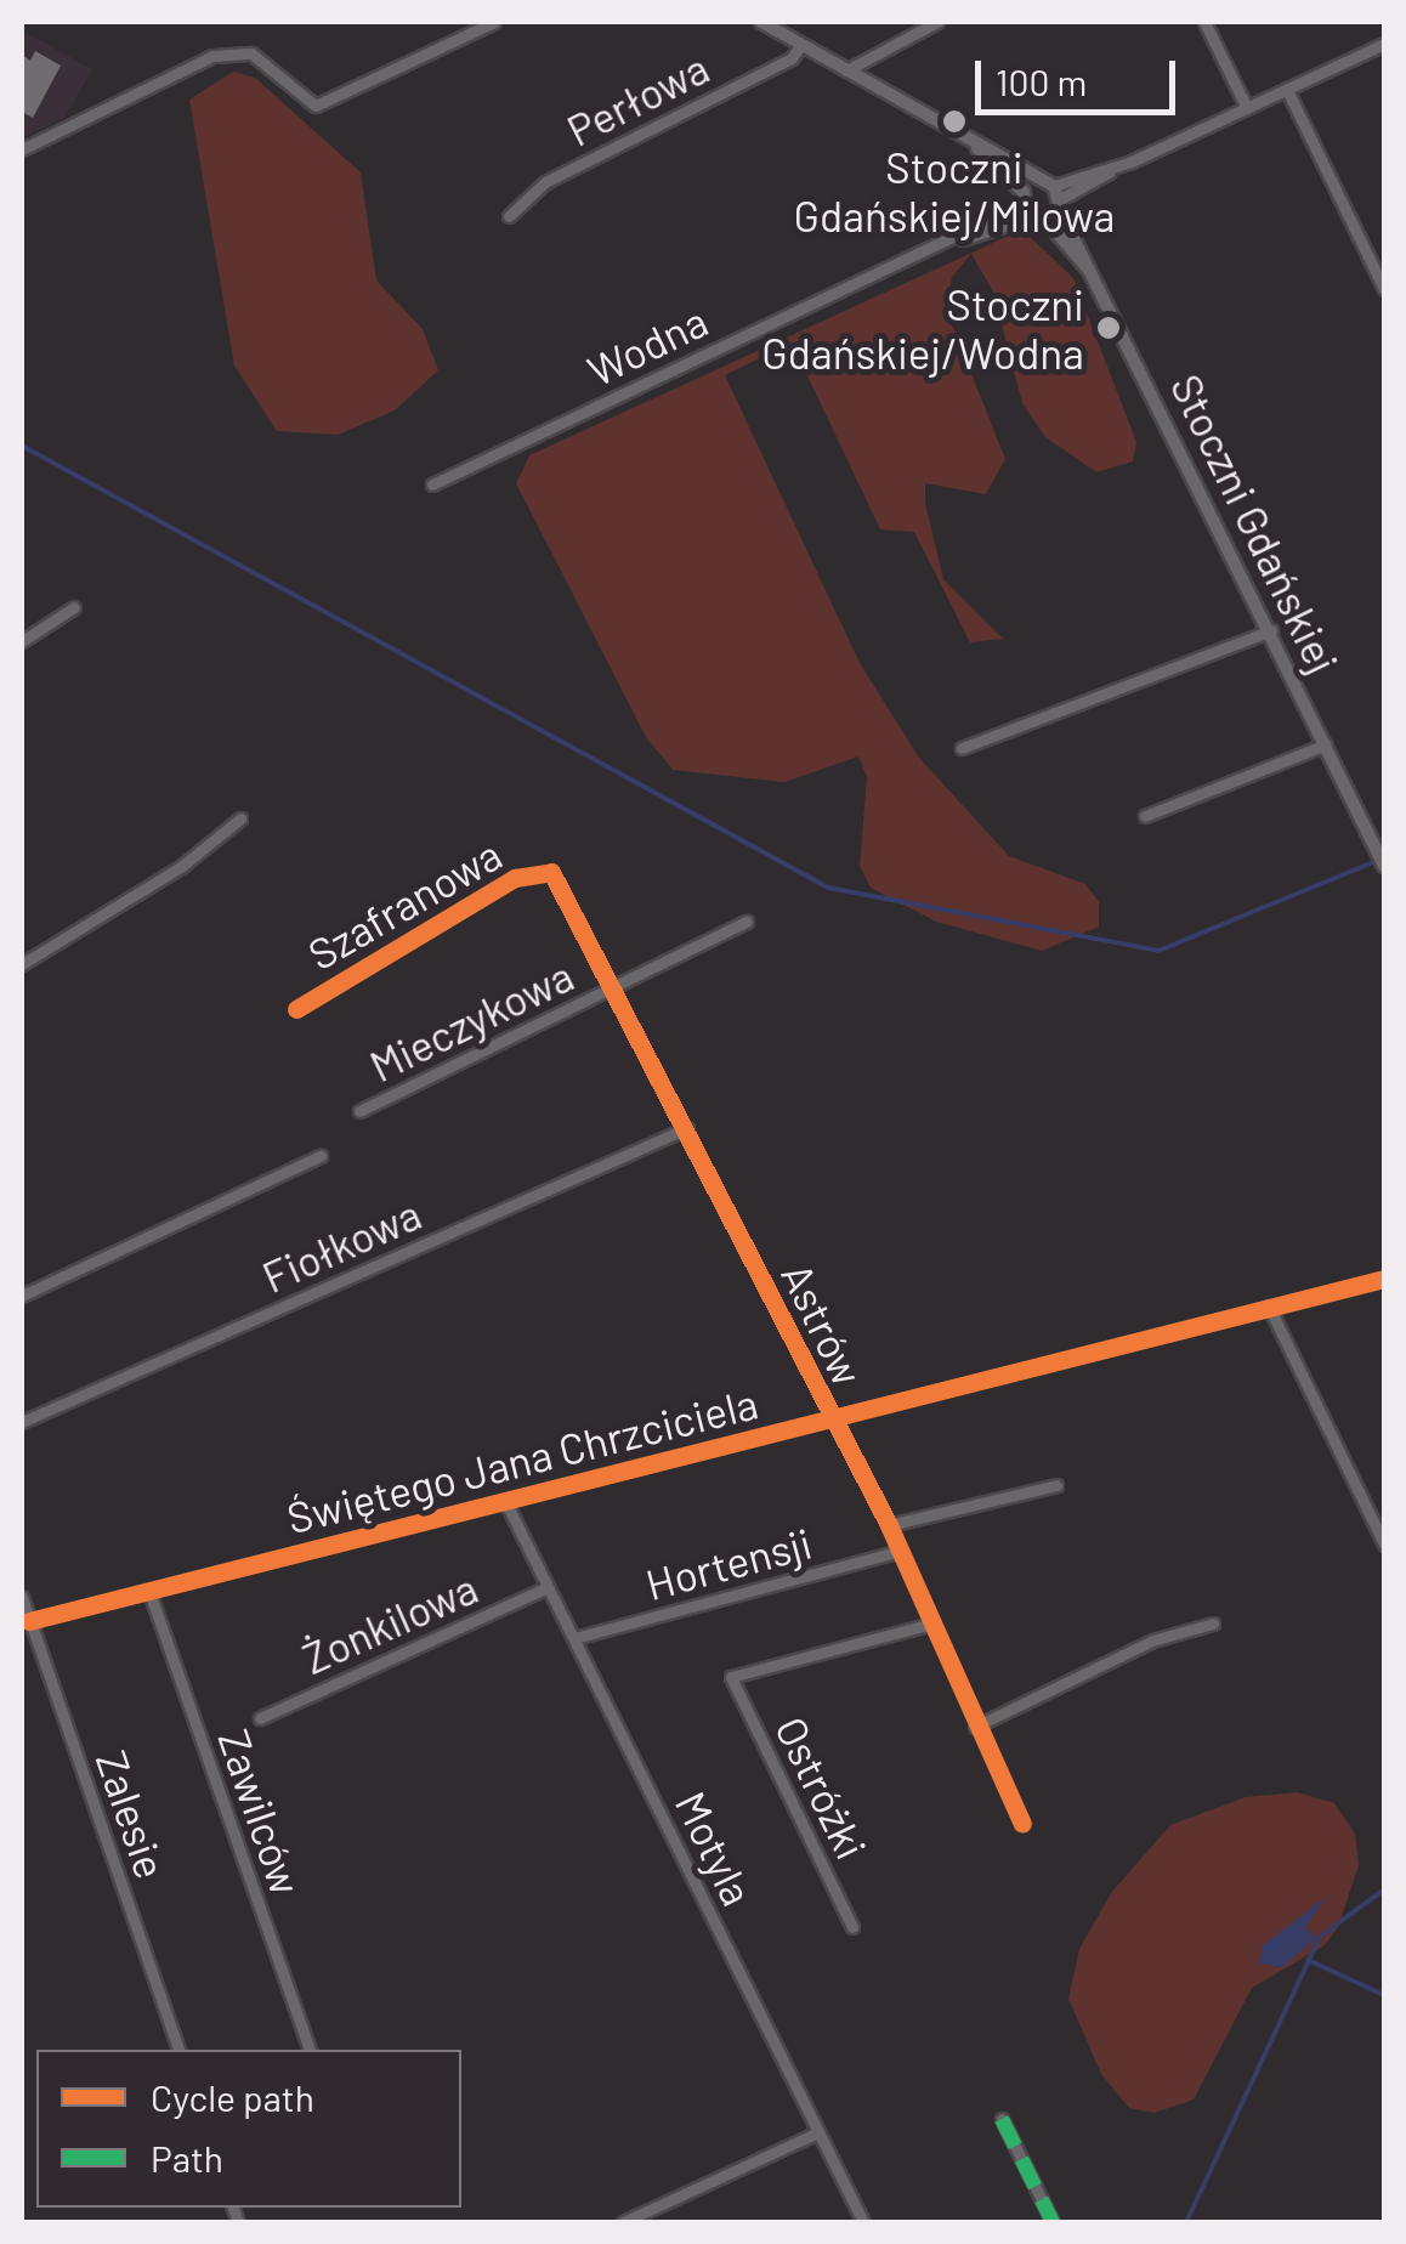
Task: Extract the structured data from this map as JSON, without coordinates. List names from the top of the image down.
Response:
{
  "streets": {
    "street": [
      "Perłowa",
      "Wodna",
      "Stoczni Gdańskiej",
      "Szafranowa",
      "Mieczykowa",
      "Fiołkowa",
      "Astrów",
      "Świętego Jana Chrzciciela",
      "Hortensji",
      "Żonkilowa",
      "Ostróżki",
      "Zawilców",
      "Zalesie",
      "Motyla"
    ]
  },
  "crossings": [
    ["Szafranowa", "Astrów"],
    ["Mieczykowa", "Astrów"],
    ["Fiołkowa", "Astrów"],
    ["Astrów", "Świętego Jana Chrzciciela"],
    ["Astrów", "Hortensji"],
    ["Astrów", "Ostróżki"],
    ["Świętego Jana Chrzciciela", "Zawilców"],
    ["Świętego Jana Chrzciciela", "Zalesie"],
    ["Świętego Jana Chrzciciela", "Motyla"],
    ["Hortensji", "Motyla"],
    ["Żonkilowa", "Motyla"]
  ],
  "places": ["Stoczni Gdańskiej/Milowa", "Stoczni Gdańskiej/Wodna"],
  "legend": ["Cycle path", "Path"],
  "scale_bar": "100 m"
}
